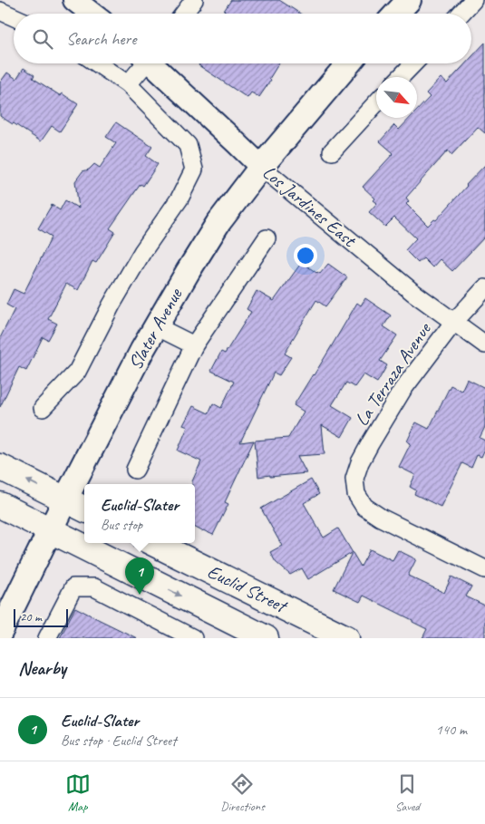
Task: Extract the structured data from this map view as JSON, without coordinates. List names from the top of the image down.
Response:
{
  "streets": {
    "main road": ["Slater Avenue", "Euclid Street"],
    "street": ["Los Jardines East", "La Terraza Avenue"]
  },
  "crossings": [
    ["Los Jardines East", "Slater Avenue"],
    ["Los Jardines East", "La Terraza Avenue"],
    ["Slater Avenue", "Euclid Street"]
  ],
  "scale_bar": "20 m",
  "north": "bottom right",
  "page": {
    "search": "Search here",
    "popup": ["Euclid-Slater", "Bus stop"],
    "pins": "1",
    "scale": "20 m",
    "heading": "Nearby",
    "list": [
      {
        "mark": "1",
        "name": "Euclid-Slater",
        "note": "Bus stop · Euclid Street",
        "value": "140 m"
      }
    ],
    "nav": ["Map", "Directions", "Saved"]
  }
}
